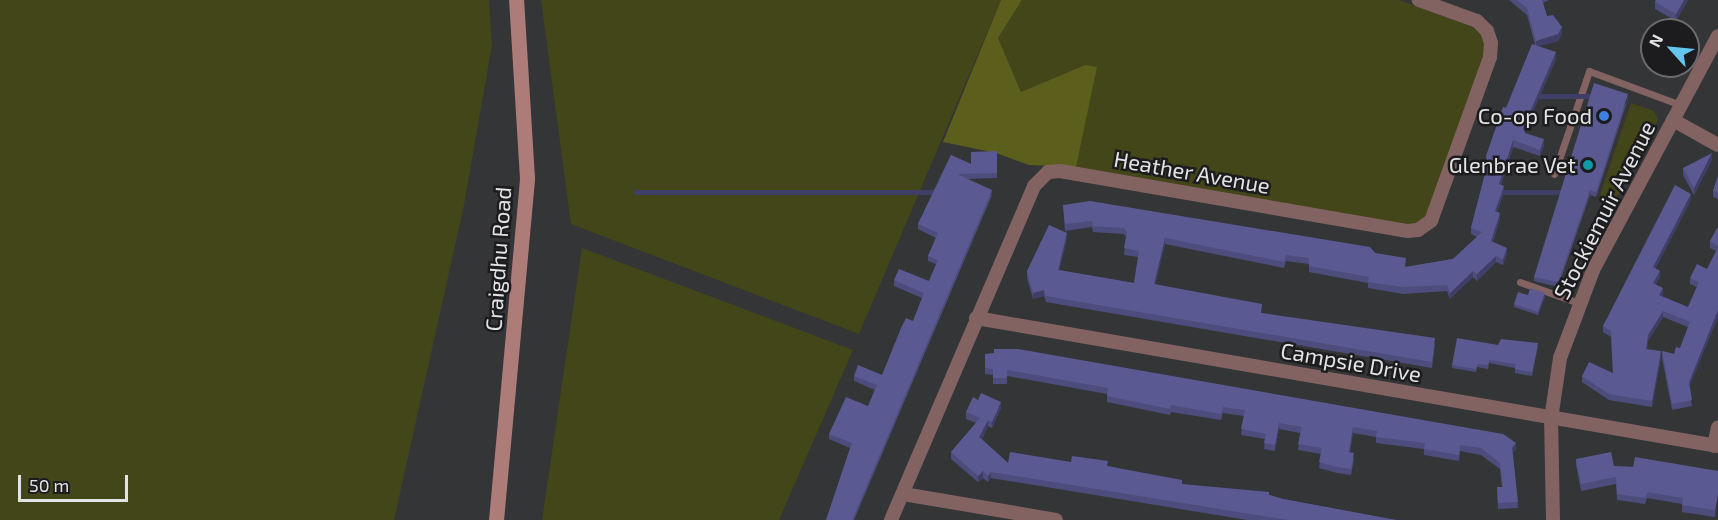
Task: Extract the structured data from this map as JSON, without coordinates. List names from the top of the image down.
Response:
{
  "streets": {
    "main road": ["Craigdhu Road"],
    "street": ["Heather Avenue", "Stockiemuir Avenue", "Campsie Drive"]
  },
  "crossings": [
    ["Heather Avenue", "Campsie Drive"],
    ["Stockiemuir Avenue", "Campsie Drive"]
  ],
  "places": ["Co-op Food", "Glenbrae Vet"],
  "scale_bar": "50 m",
  "north": "top left"
}
